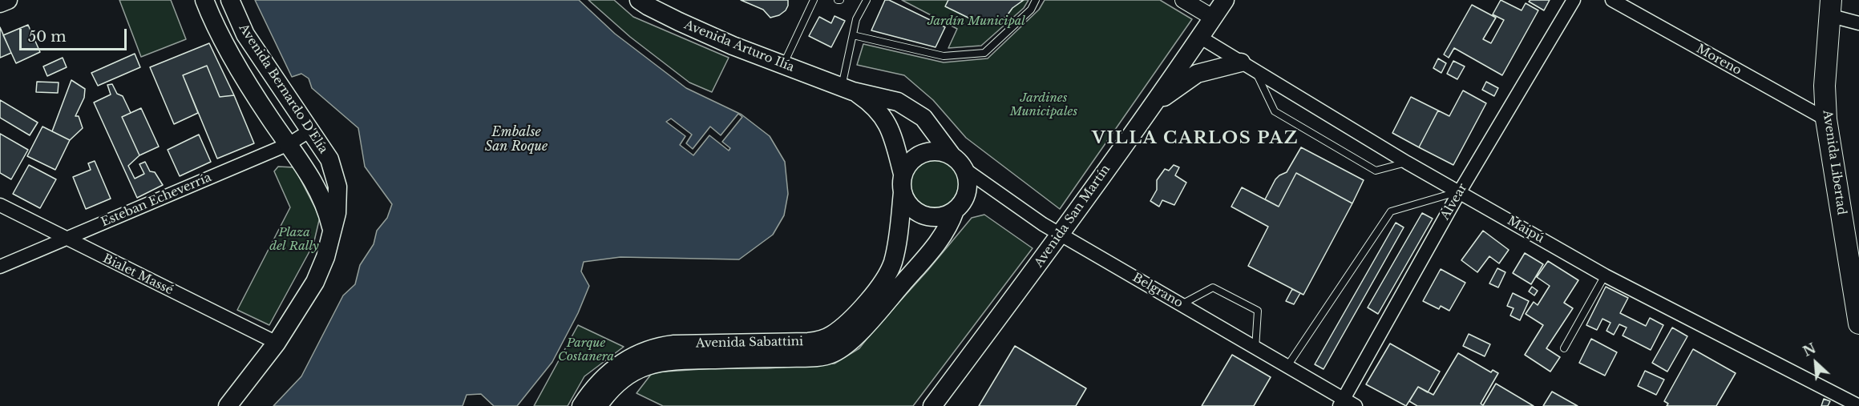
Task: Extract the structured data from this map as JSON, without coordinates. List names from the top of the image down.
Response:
{
  "streets": {
    "main road": [
      "Avenida Arturo Ilía",
      "Avenida Bernardo D'Elía",
      "Avenida Libertad",
      "Avenida San Martín",
      "Avenida Sabattini"
    ],
    "street": [
      "Moreno",
      "Esteban Echeverría",
      "Alvear",
      "Maipú",
      "Bialet Massé",
      "Belgrano"
    ]
  },
  "crossings": [
    ["Moreno", "Avenida Libertad"],
    ["Avenida Bernardo D'Elía", "Esteban Echeverría"],
    ["Avenida Bernardo D'Elía", "Bialet Massé"],
    ["Esteban Echeverría", "Bialet Massé"],
    ["Alvear", "Maipú"],
    ["Alvear", "Belgrano"],
    ["Avenida San Martín", "Maipú"],
    ["Avenida San Martín", "Belgrano"],
    ["Belgrano", "Avenida Sabattini"]
  ],
  "districts": ["VILLA CARLOS PAZ"],
  "water": ["Embalse San Roque"],
  "parks": [
    "Jardín Municipal",
    "Jardines Municipales",
    "Plaza del Rally",
    "Parque Costanera"
  ],
  "scale_bar": "50 m",
  "north": "top left"
}
